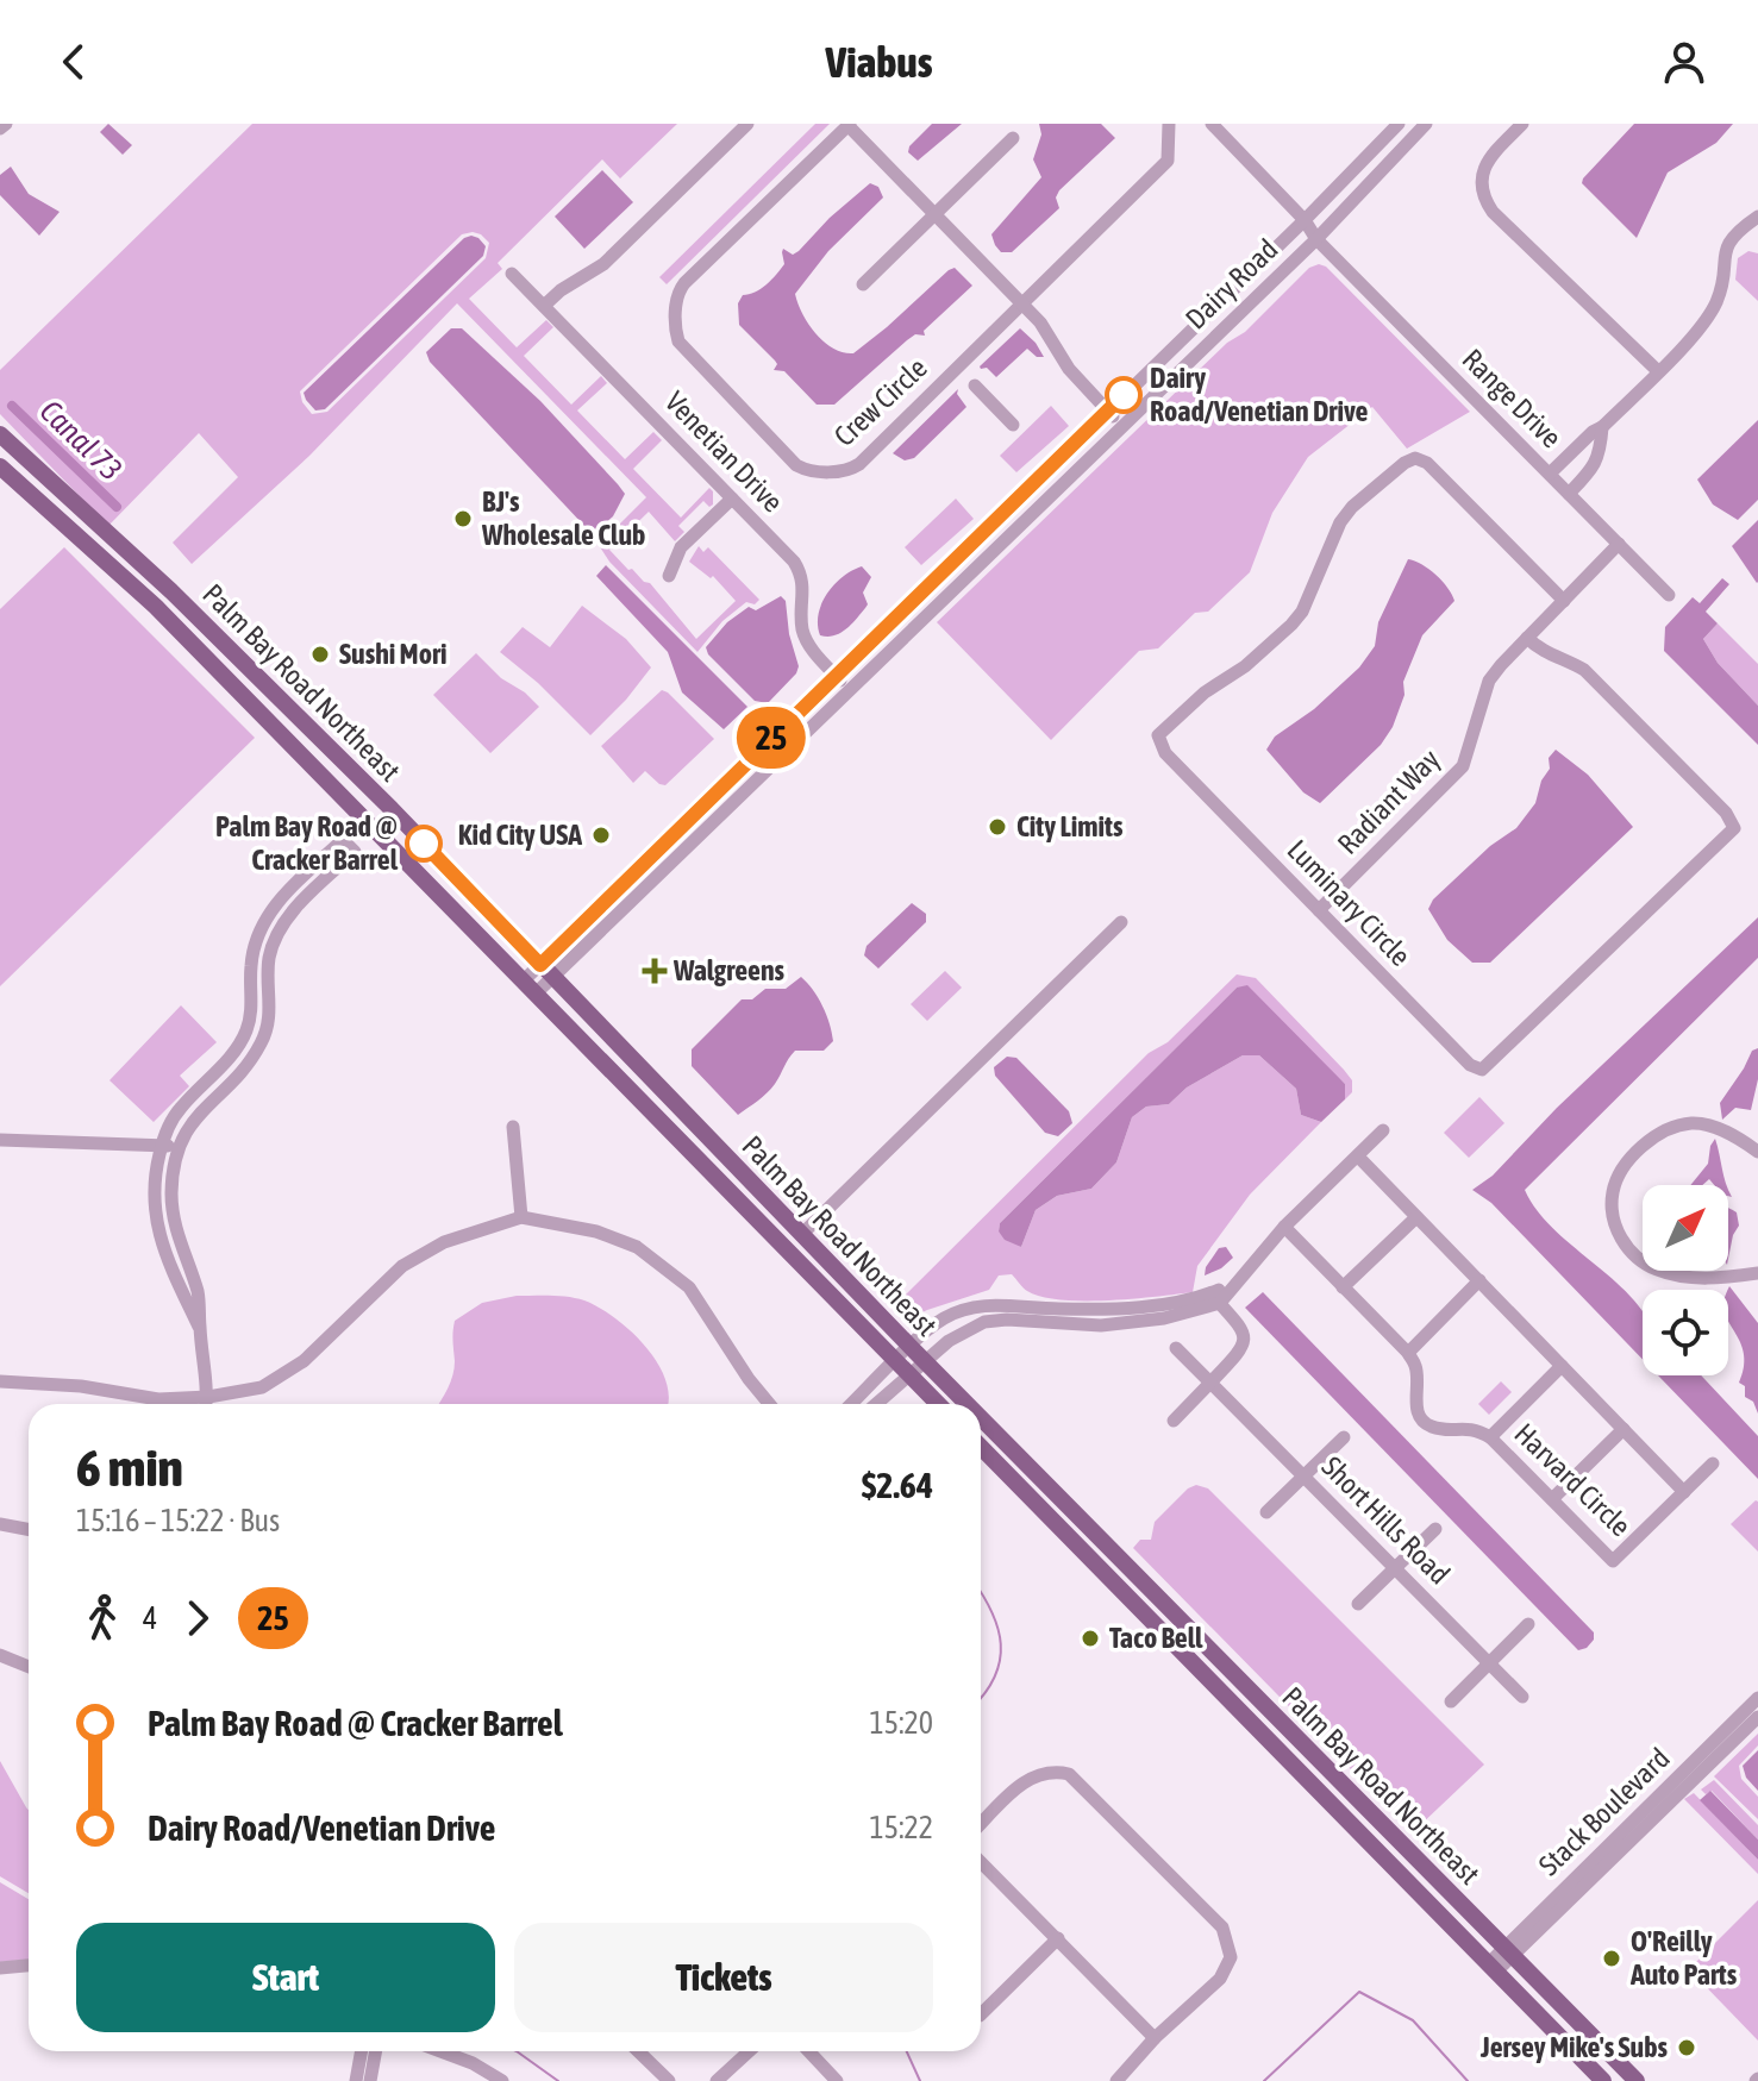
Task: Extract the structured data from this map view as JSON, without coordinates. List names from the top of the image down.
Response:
{
  "streets": {
    "main road": ["Palm Bay Road Northeast"],
    "street": [
      "Dairy Road",
      "Range Drive",
      "Crew Circle",
      "Venetian Drive",
      "Radiant Way",
      "Luminary Circle",
      "Harvard Circle",
      "Short Hills Road",
      "Stack Boulevard"
    ]
  },
  "crossings": [
    ["Dairy Road", "Range Drive"],
    ["Dairy Road", "Venetian Drive"],
    ["Dairy Road", "Palm Bay Road Northeast"],
    ["Range Drive", "Radiant Way"],
    ["Palm Bay Road Northeast", "Stack Boulevard"],
    ["Radiant Way", "Luminary Circle"]
  ],
  "water": ["Canal 73"],
  "places": {
    "other": [
      "Dairy Road/Venetian Drive",
      "BJ's Wholesale Club",
      "Sushi Mori",
      "City Limits",
      "Kid City USA",
      "Palm Bay Road @ Cracker Barrel",
      "Taco Bell",
      "O'Reilly Auto Parts",
      "Jersey Mike's Subs"
    ],
    "health": ["Walgreens"]
  },
  "lines": ["bus line 25"],
  "north": "top right",
  "page": {
    "header": "Viabus",
    "on_map": "25",
    "heading": ["6 min", "15:16 – 15:22 · Bus", "$2.64"],
    "legs": ["4", "25"],
    "list": [
      {
        "name": "Palm Bay Road @ Cracker Barrel",
        "value": "15:20"
      },
      {
        "name": "Dairy Road/Venetian Drive",
        "value": "15:22"
      }
    ],
    "buttons": ["Start", "Tickets"]
  }
}
